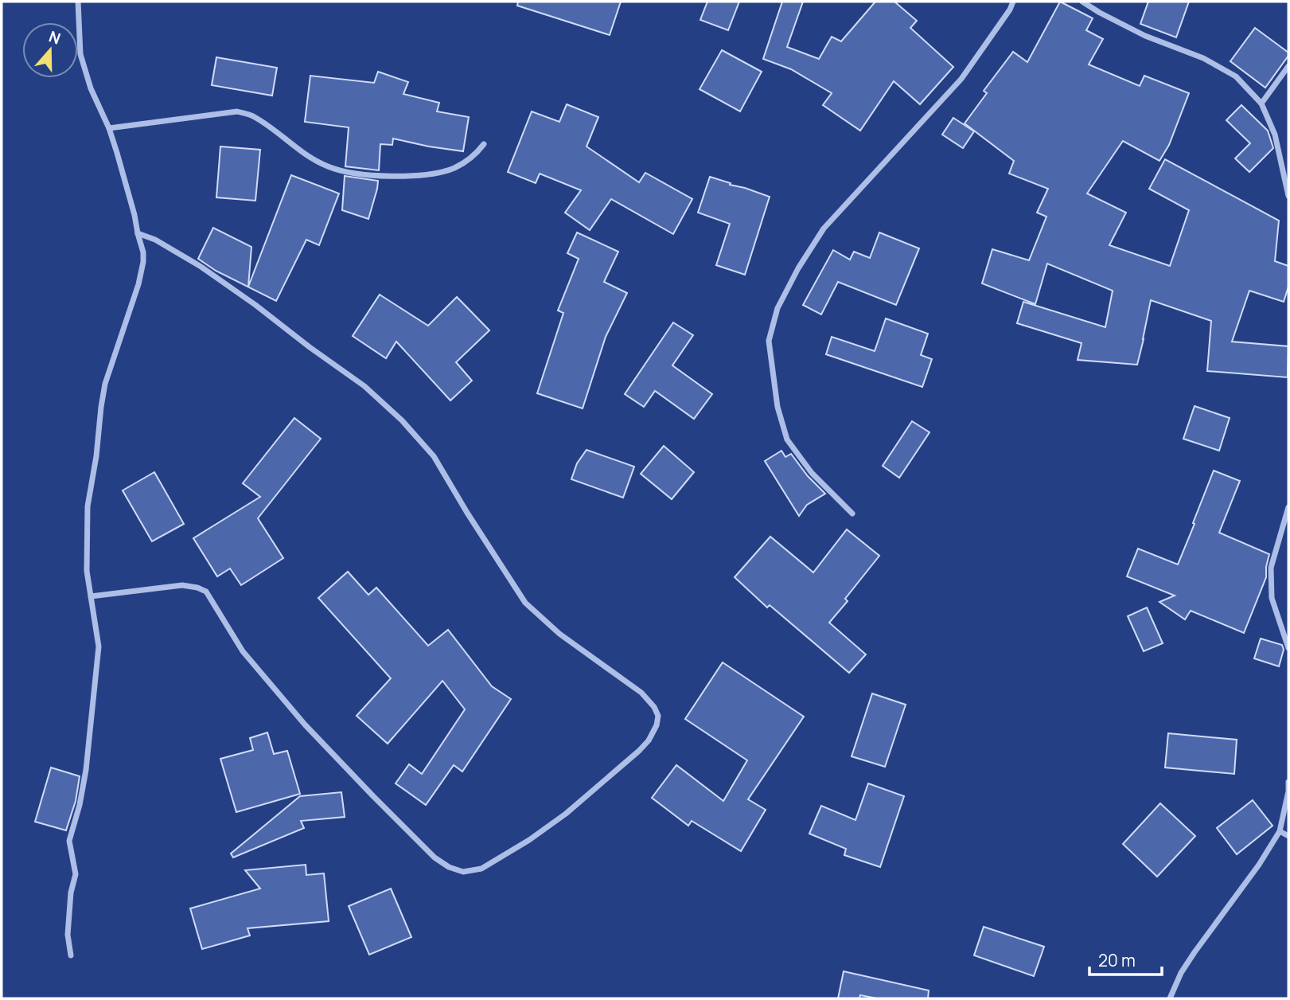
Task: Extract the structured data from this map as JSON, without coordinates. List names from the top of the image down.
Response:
{
  "scale_bar": "20 m",
  "north": "top"
}
